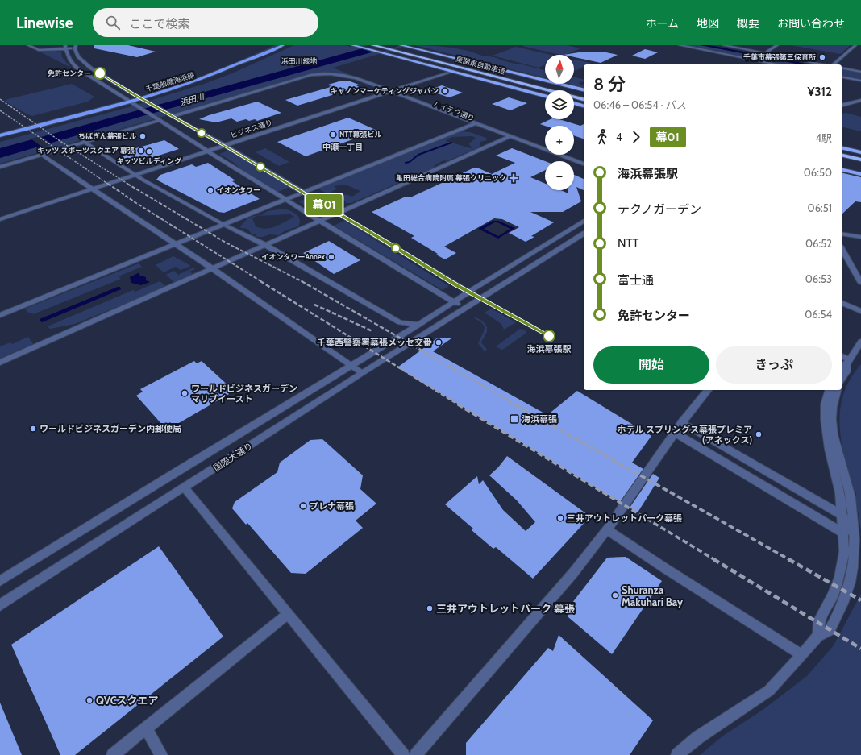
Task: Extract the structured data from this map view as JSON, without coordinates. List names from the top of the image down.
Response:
{
  "streets": {
    "highway": ["東関東自動車道"],
    "main road": ["千葉船橋海浜線"],
    "street": ["ハイテク通り", "ビジネス通り", "国際大通り"]
  },
  "crossings": [
    ["ハイテク通り", "ビジネス通り"]
  ],
  "districts": ["中瀬一丁目"],
  "water": ["浜田川"],
  "parks": ["浜田川緑地"],
  "places": {
    "other": [
      "千葉市幕張第三保育所",
      "免許センター",
      "キャノンマーケティングジャパン",
      "NTT幕張ビル",
      "ちばぎん幕張ビル",
      "キッツ スポーツスクエア 幕張",
      "キッツビルディング",
      "イオンタワー",
      "イオンタワーAnnex",
      "海浜幕張駅",
      "千葉西警察署幕張メッセ交番",
      "ワールドビジネスガーデン マリブイースト",
      "ワールドビジネスガーデン内郵便局",
      "ホテル スプリングス幕張プレミア (アネックス)",
      "プレナ幕張",
      "三井アウトレットパーク幕張",
      "Shuranza Makuhari Bay",
      "三井アウトレットパーク 幕張",
      "QVCスクエア"
    ],
    "health": ["亀田総合病院附属 幕張クリニック"],
    "transit": ["海浜幕張"]
  },
  "lines": ["bus line 幕01"],
  "north": "top",
  "page": {
    "header": "Linewise",
    "search": "ここで検索",
    "nav": [
      "ホーム",
      "地図",
      "概要",
      "お問い合わせ"
    ],
    "on_map": "幕01",
    "map_buttons": ["+", "−"],
    "heading": ["8 分", "06:46 – 06:54 · バス", "¥312"],
    "legs": ["4", "幕01", "4駅"],
    "list": [
      {
        "name": "海浜幕張駅",
        "value": "06:50"
      },
      {
        "name": "テクノガーデン",
        "value": "06:51"
      },
      {
        "name": "NTT",
        "value": "06:52"
      },
      {
        "name": "富士通",
        "value": "06:53"
      },
      {
        "name": "免許センター",
        "value": "06:54"
      }
    ],
    "buttons": ["開始", "きっぷ"]
  }
}
